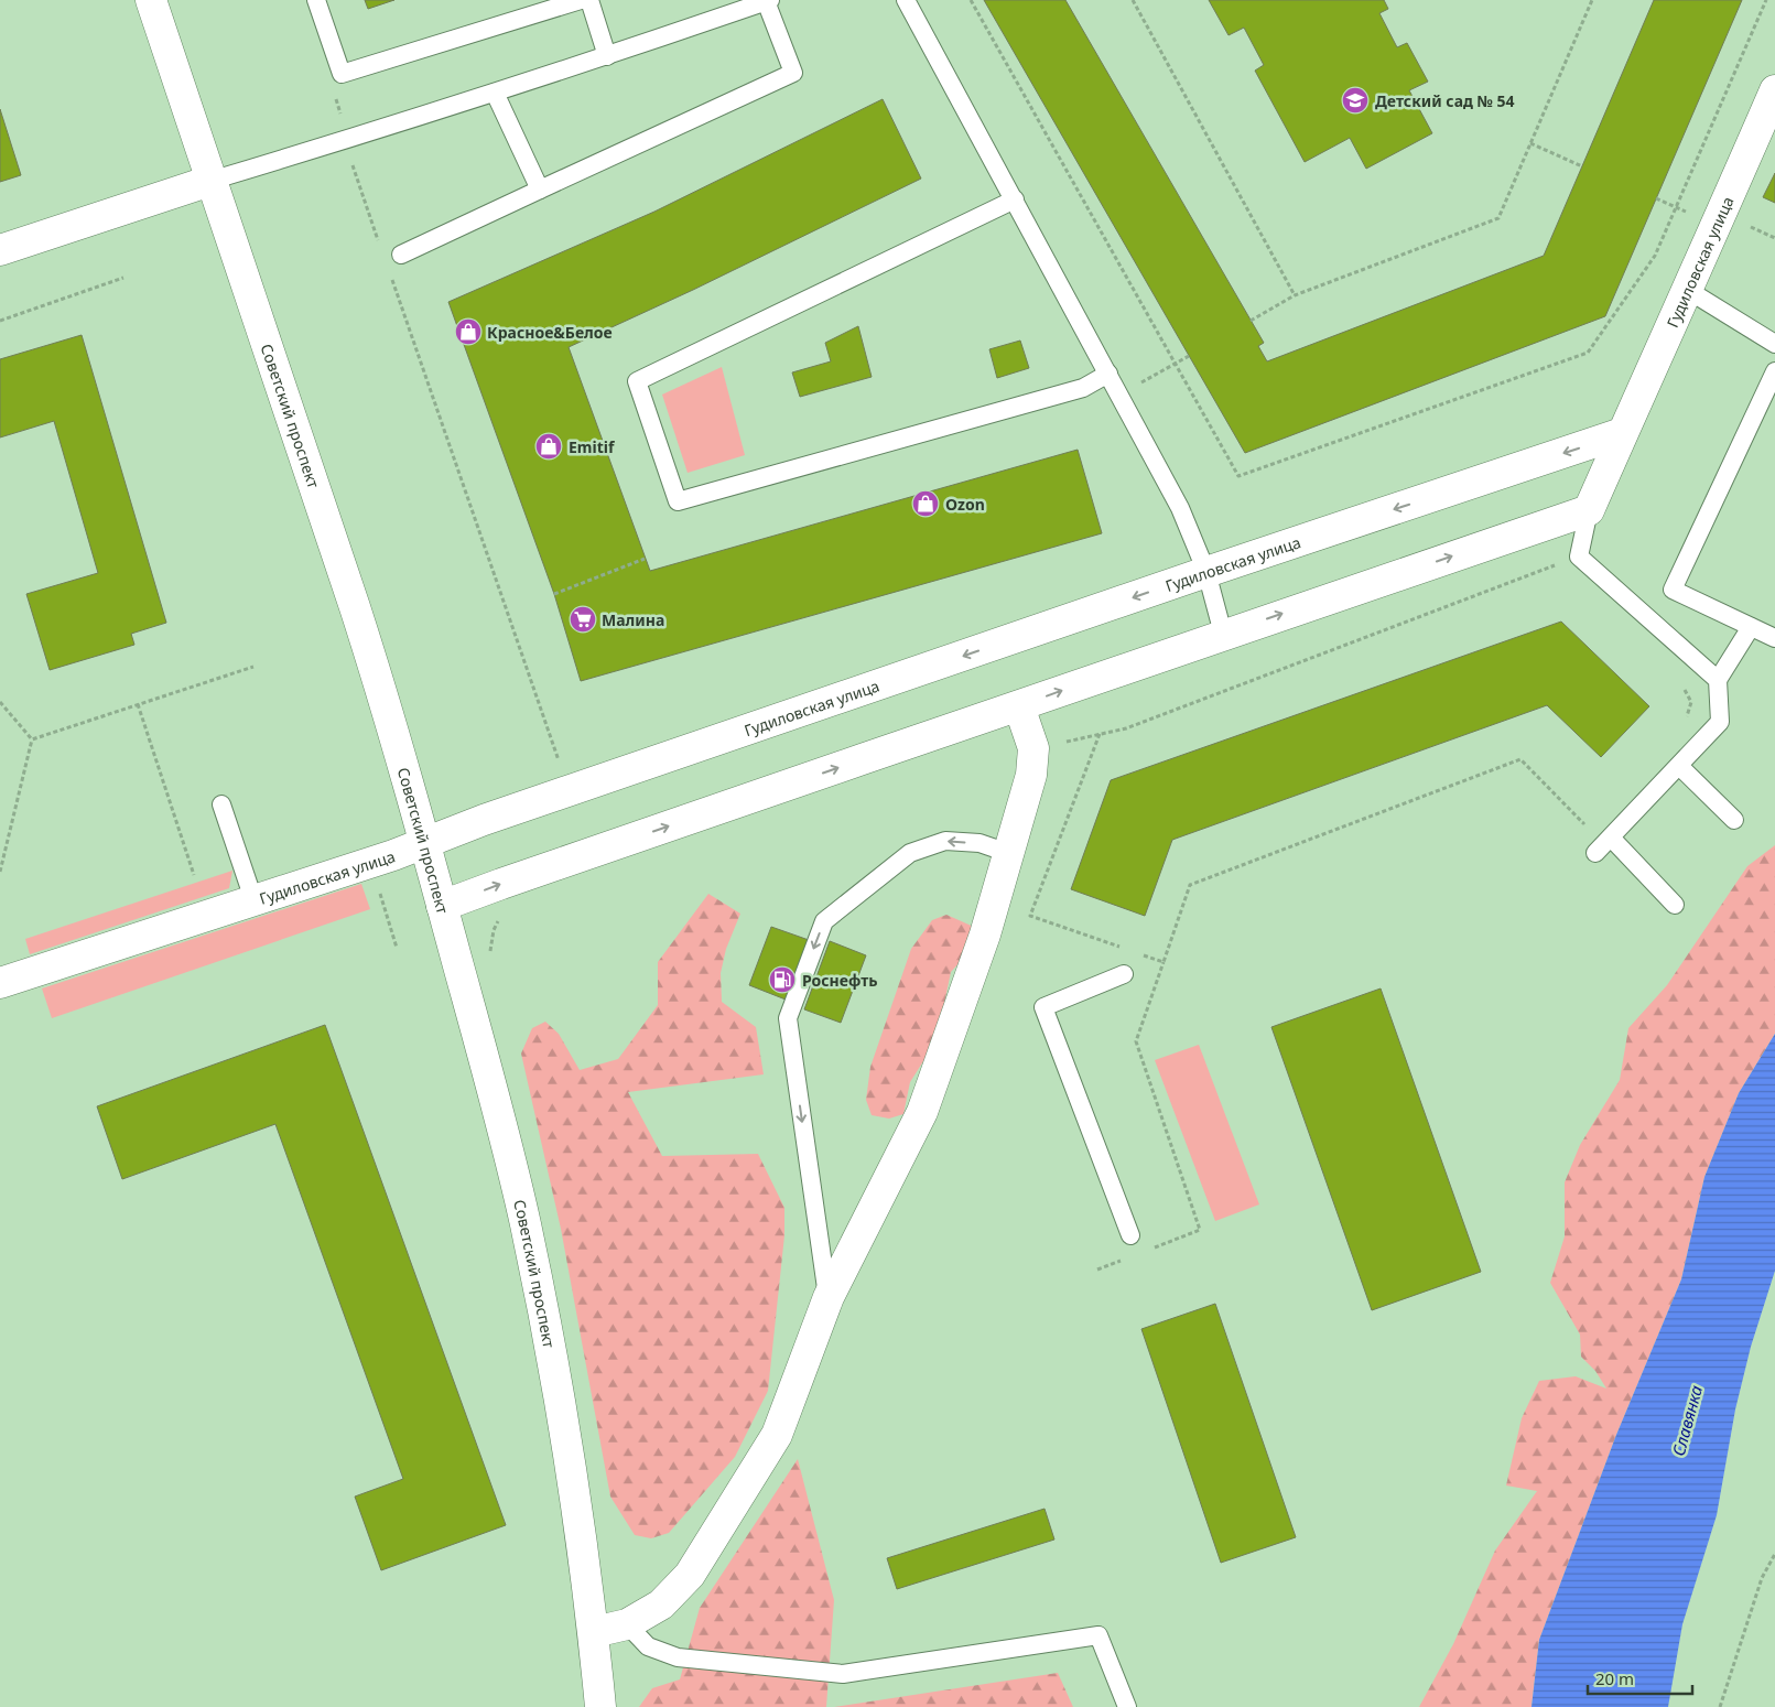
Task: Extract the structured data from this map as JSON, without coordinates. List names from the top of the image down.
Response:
{
  "streets": {
    "street": ["Гудиловская улица", "Советский проспект"]
  },
  "crossings": [
    ["Гудиловская улица", "Советский проспект"]
  ],
  "water": ["Славянка"],
  "places": {
    "school or university": ["Детский сад № 54"],
    "shop": ["Красное&Белое", "Emitif", "Ozon"],
    "supermarket": ["Малина"],
    "fuel station": ["Роснефть"]
  },
  "scale_bar": "20 m"
}
